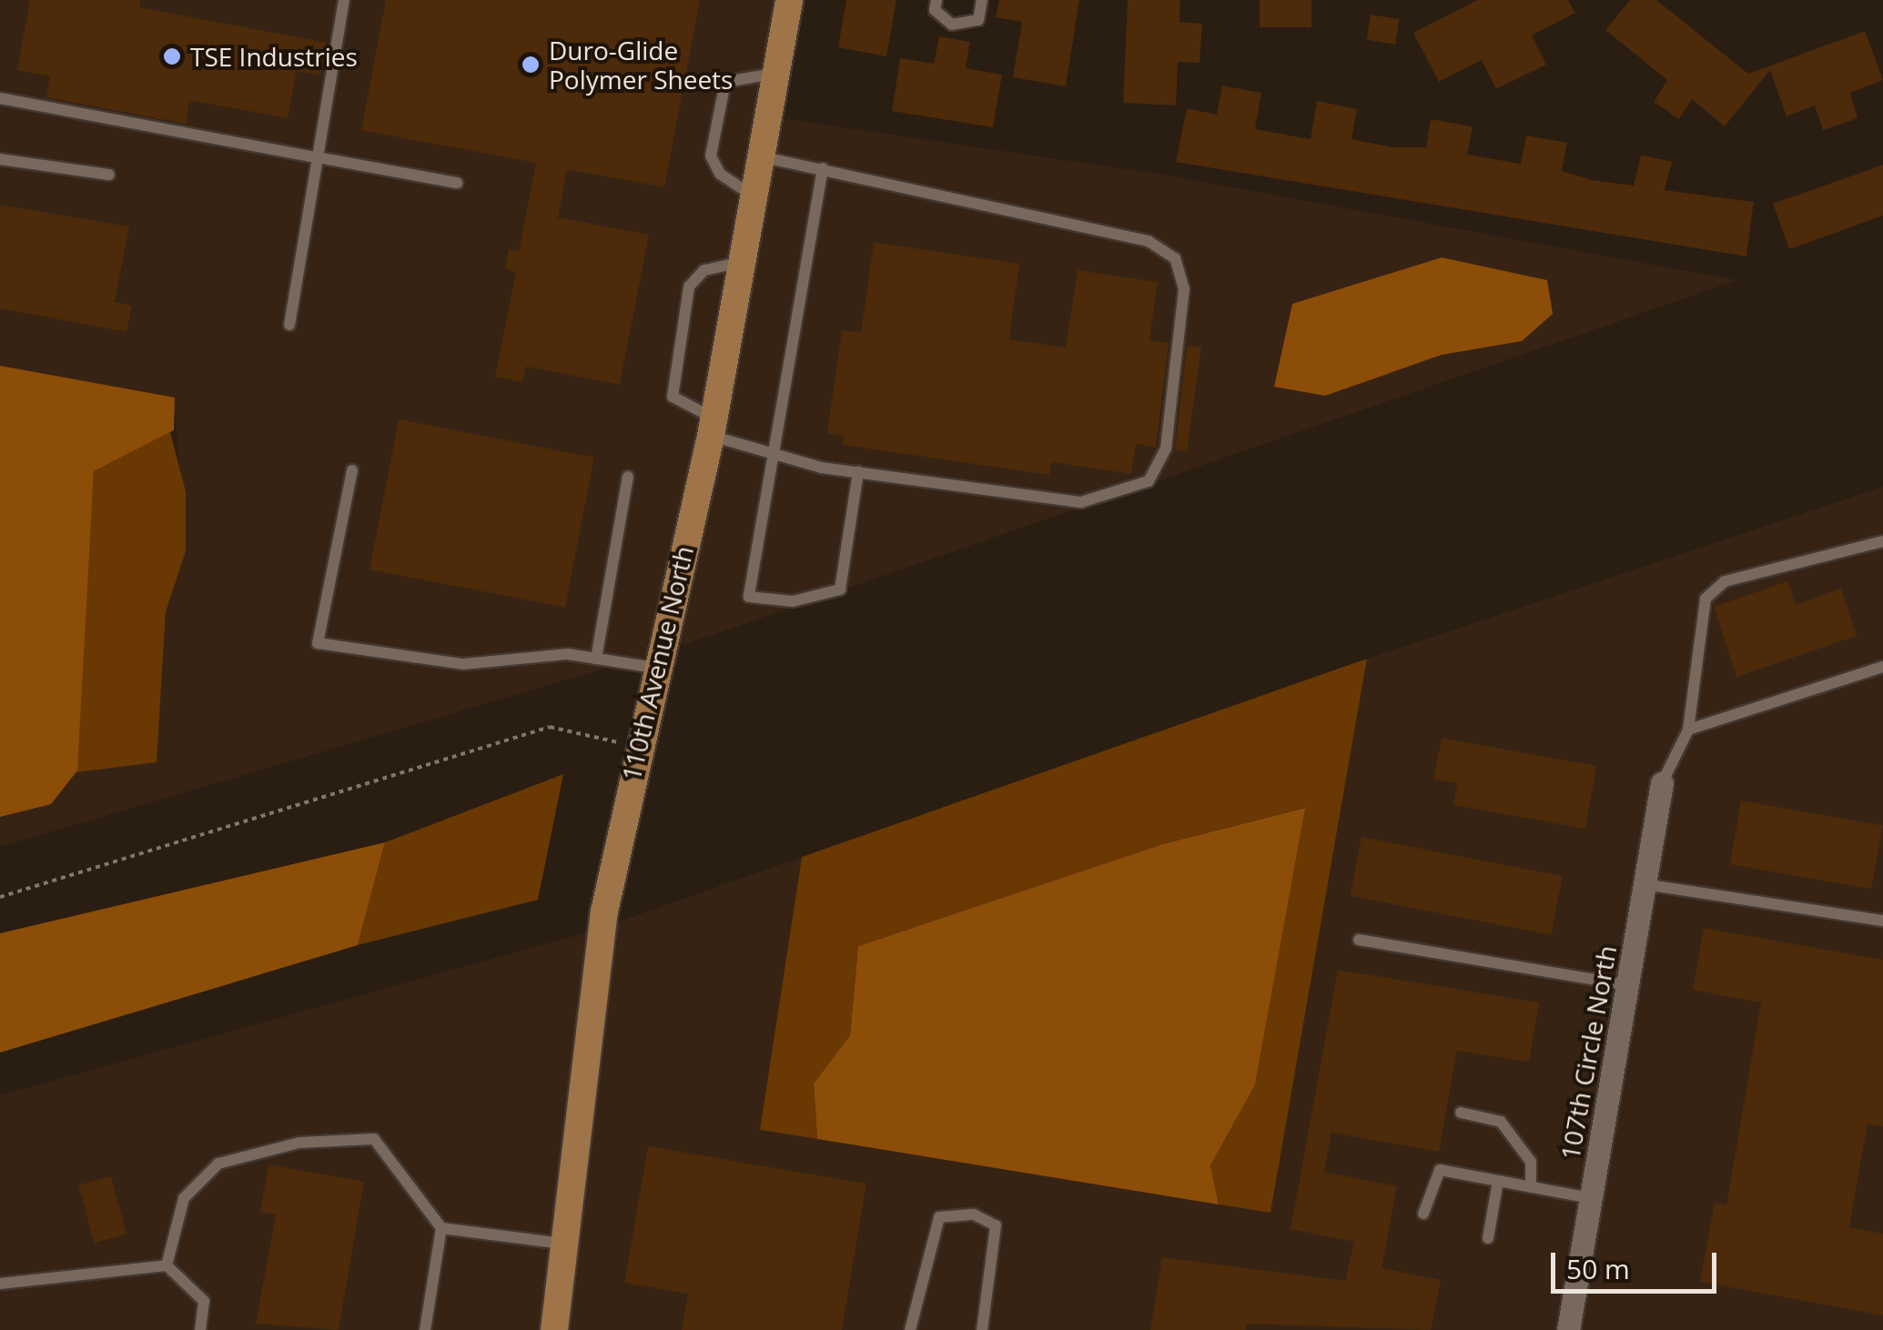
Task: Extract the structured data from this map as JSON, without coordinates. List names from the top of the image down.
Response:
{
  "streets": {
    "street": ["110th Avenue North", "107th Circle North"]
  },
  "places": ["TSE Industries", "Duro-Glide Polymer Sheets"],
  "scale_bar": "50 m"
}
